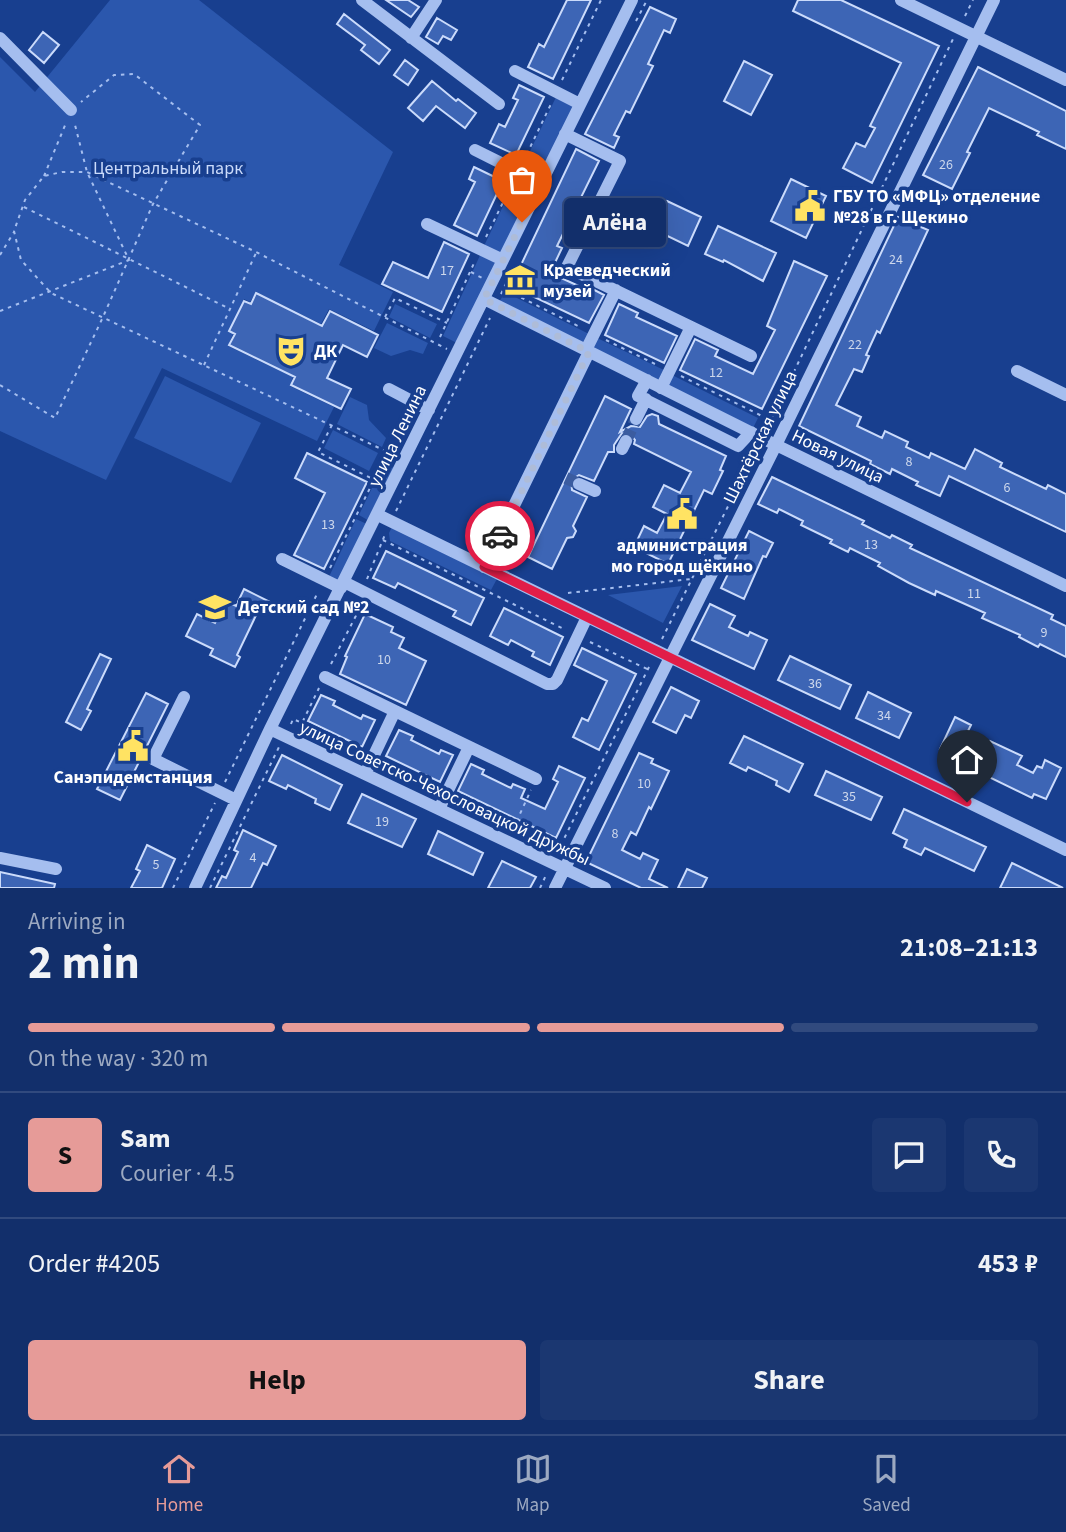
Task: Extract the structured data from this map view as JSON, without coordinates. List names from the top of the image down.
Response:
{
  "streets": {
    "street": [
      "улица Ленина",
      "Шахтёрская улица",
      "Новая улица",
      "улица Советско-Чехословацкой Дружбы"
    ]
  },
  "crossings": [
    ["улица Ленина", "Новая улица"],
    ["улица Ленина", "улица Советско-Чехословацкой Дружбы"],
    ["Шахтёрская улица", "Новая улица"],
    ["Шахтёрская улица", "улица Советско-Чехословацкой Дружбы"]
  ],
  "parks": ["Центральный парк"],
  "places": {
    "public building": ["ГБУ ТО «МФЦ» отделение №28 в г. Щекино", "администрация мо город щёкино", "Санэпидемстанция"],
    "other": ["Алёна"],
    "museum": ["Краеведческий музей"],
    "theatre": ["ДК"],
    "school or university": ["Детский сад №2"]
  },
  "house_numbers": [
    "26",
    "24",
    "17",
    "22",
    "12",
    "8",
    "6",
    "13",
    "13",
    "11",
    "9",
    "10",
    "36",
    "34",
    "10",
    "35",
    "19",
    "8",
    "4",
    "5"
  ],
  "page": {
    "bubble": "Алёна",
    "heading": ["2 min", "Arriving in", "21:08–21:13"],
    "panel": [
      "Sam",
      "Courier · 4.5",
      "Order #4205",
      "453 ₽"
    ],
    "bar": "On the way · 320 m",
    "round": "S",
    "buttons": ["Help", "Share"],
    "tabs": ["Home", "Map", "Saved"]
  }
}
